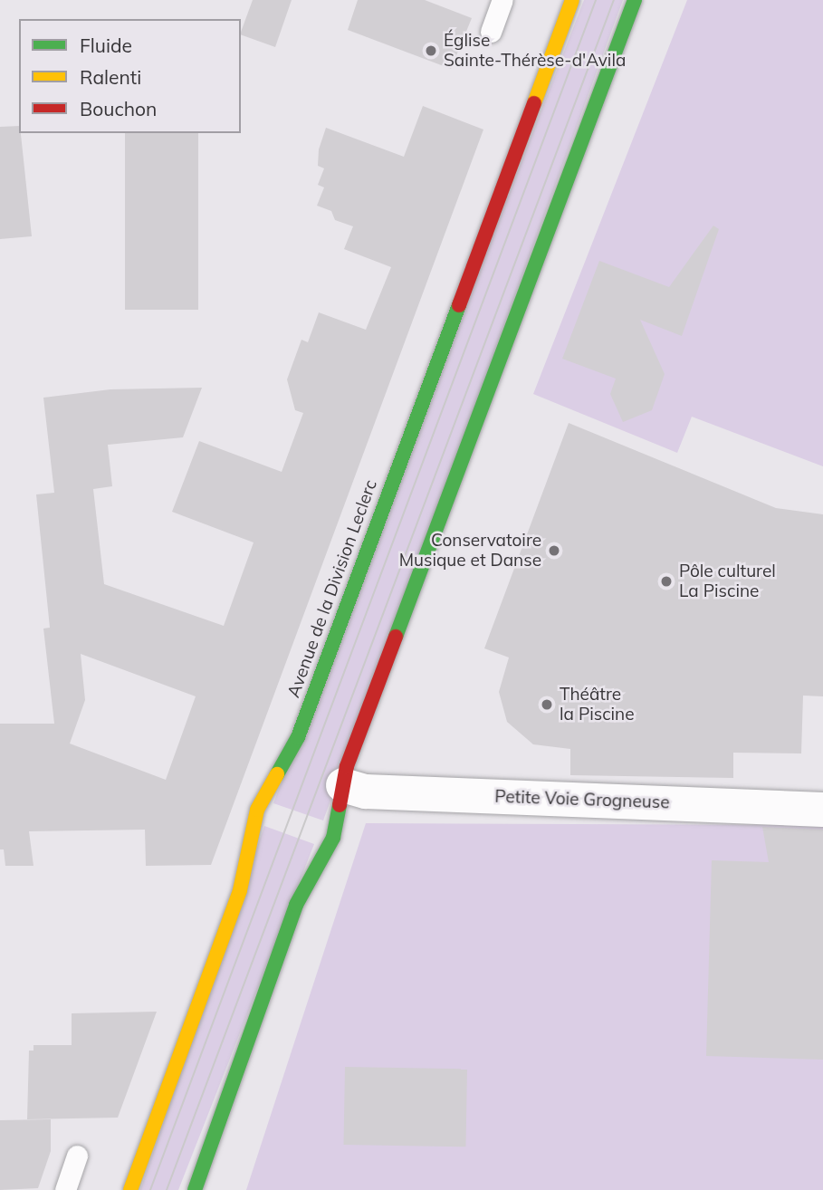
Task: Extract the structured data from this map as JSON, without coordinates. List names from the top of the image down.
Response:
{
  "streets": {
    "main road": ["Avenue de la Division Leclerc"],
    "street": ["Petite Voie Grogneuse"]
  },
  "places": [
    "Église Sainte-Thérèse-d'Avila",
    "Conservatoire Musique et Danse",
    "Pôle culturel La Piscine",
    "Théâtre la Piscine"
  ],
  "legend": ["Fluide", "Ralenti", "Bouchon"]
}
